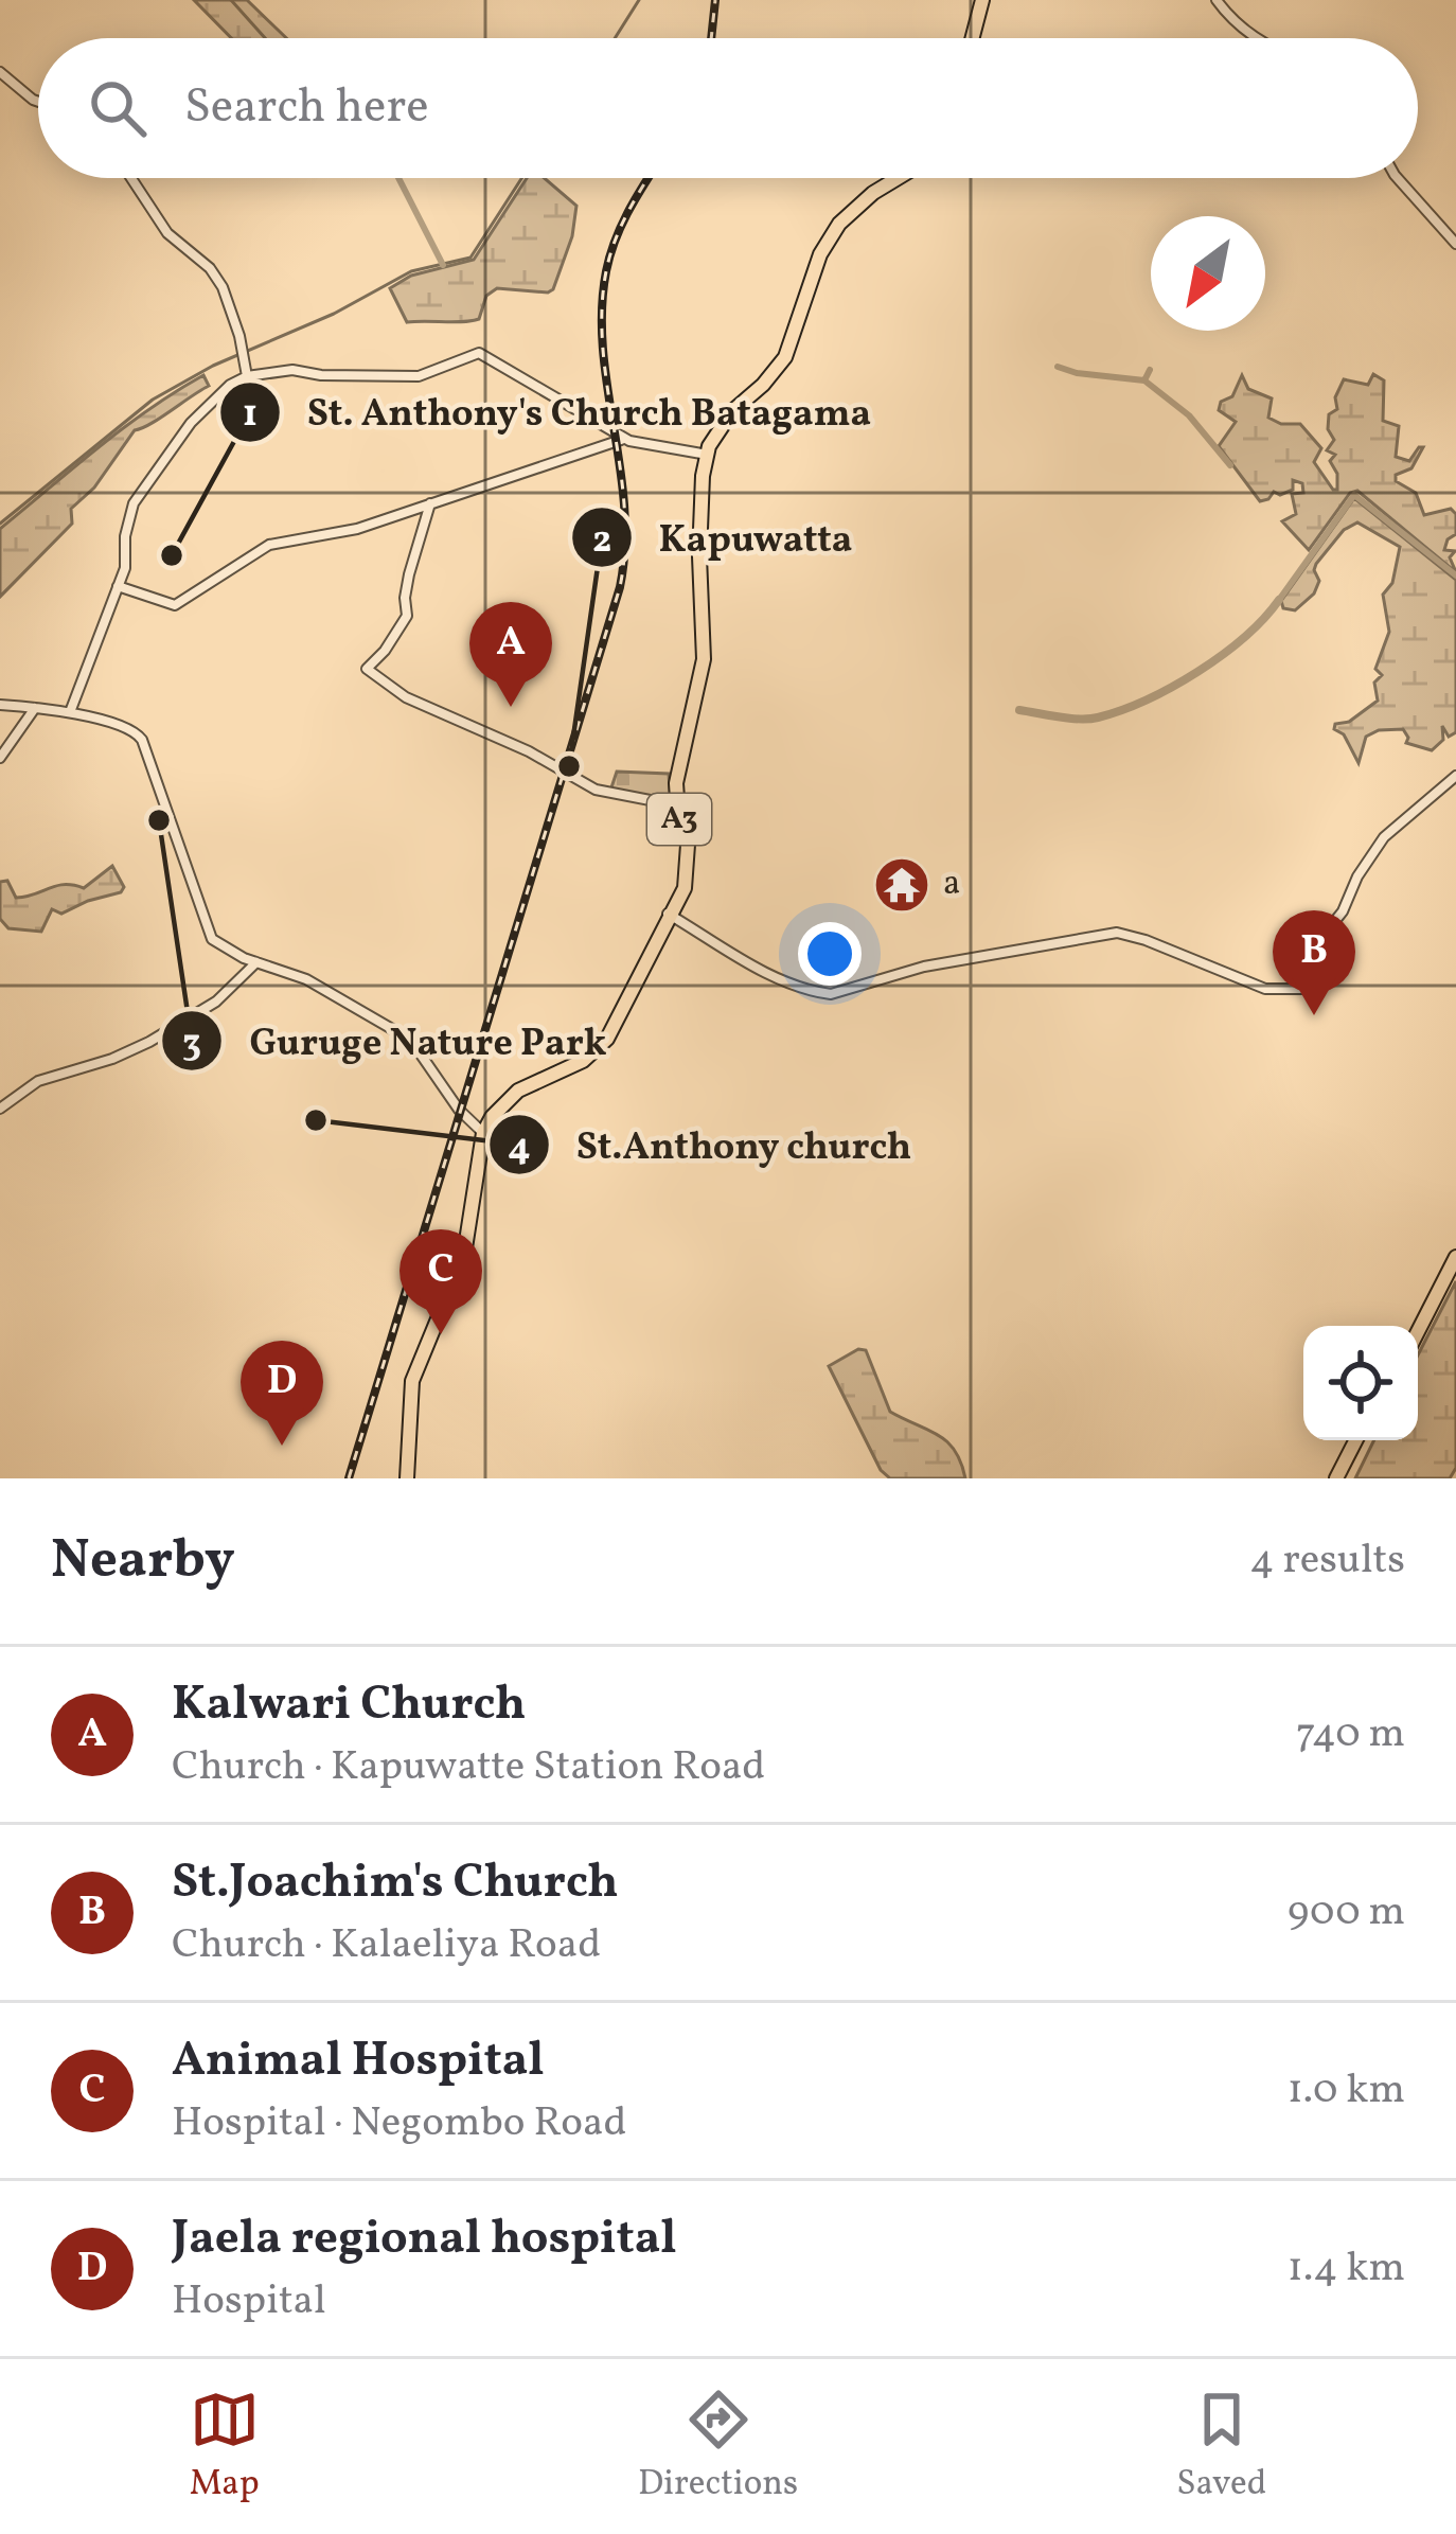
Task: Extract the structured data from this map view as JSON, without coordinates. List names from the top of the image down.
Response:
{
  "streets": {
    "highway": ["A3"]
  },
  "places": {
    "other": [
      "St. Anthony's Church Batagama",
      "Kapuwatta",
      "Guruge Nature Park",
      "St.Anthony church"
    ],
    "temple": ["a"]
  },
  "north": "bottom left",
  "page": {
    "search": "Search here",
    "pins": [
      "A",
      "B",
      "C",
      "D"
    ],
    "heading": ["Nearby", "4 results"],
    "list": [
      {
        "mark": "A",
        "name": "Kalwari Church",
        "note": "Church · Kapuwatte Station Road",
        "value": "740 m"
      },
      {
        "mark": "B",
        "name": "St.Joachim's Church",
        "note": "Church · Kalaeliya Road",
        "value": "900 m"
      },
      {
        "mark": "C",
        "name": "Animal Hospital",
        "note": "Hospital · Negombo Road",
        "value": "1.0 km"
      },
      {
        "mark": "D",
        "name": "Jaela regional hospital",
        "note": "Hospital",
        "value": "1.4 km"
      }
    ],
    "nav": ["Map", "Directions", "Saved"]
  }
}
